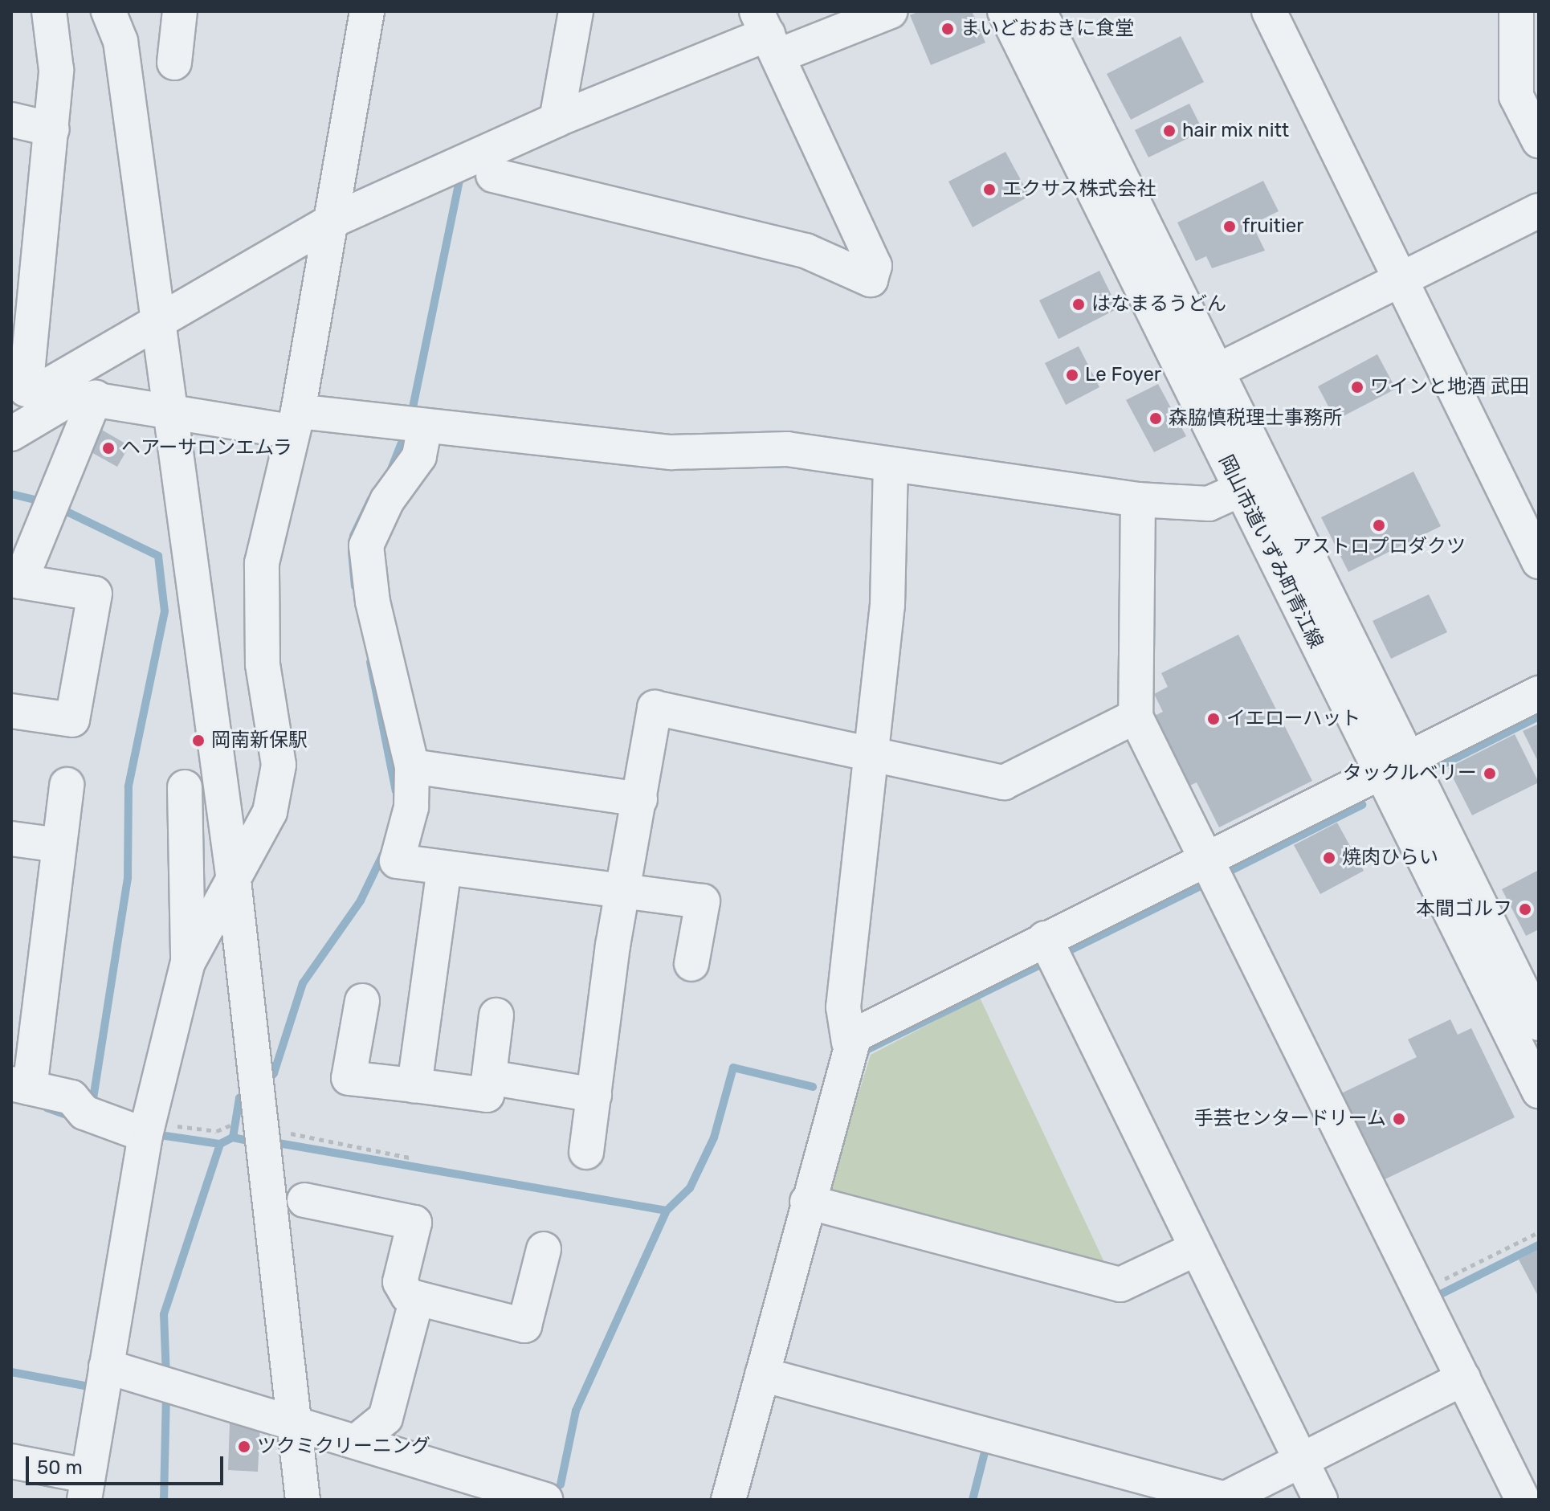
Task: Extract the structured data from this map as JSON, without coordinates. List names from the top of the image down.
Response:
{
  "streets": {
    "street": ["岡山市道いずみ町青江線"]
  },
  "places": [
    "まいどおおきに食堂",
    "hair mix nitt",
    "エクサス株式会社",
    "fruitier",
    "はなまるうどん",
    "Le Foyer",
    "ワインと地酒 武田",
    "森脇慎税理士事務所",
    "ヘアーサロンエムラ",
    "アストロプロダクツ",
    "イエローハット",
    "岡南新保駅",
    "タックルベリー",
    "焼肉ひらい",
    "本間ゴルフ",
    "手芸センタードリーム",
    "ツクミクリーニング"
  ],
  "scale_bar": "50 m"
}
